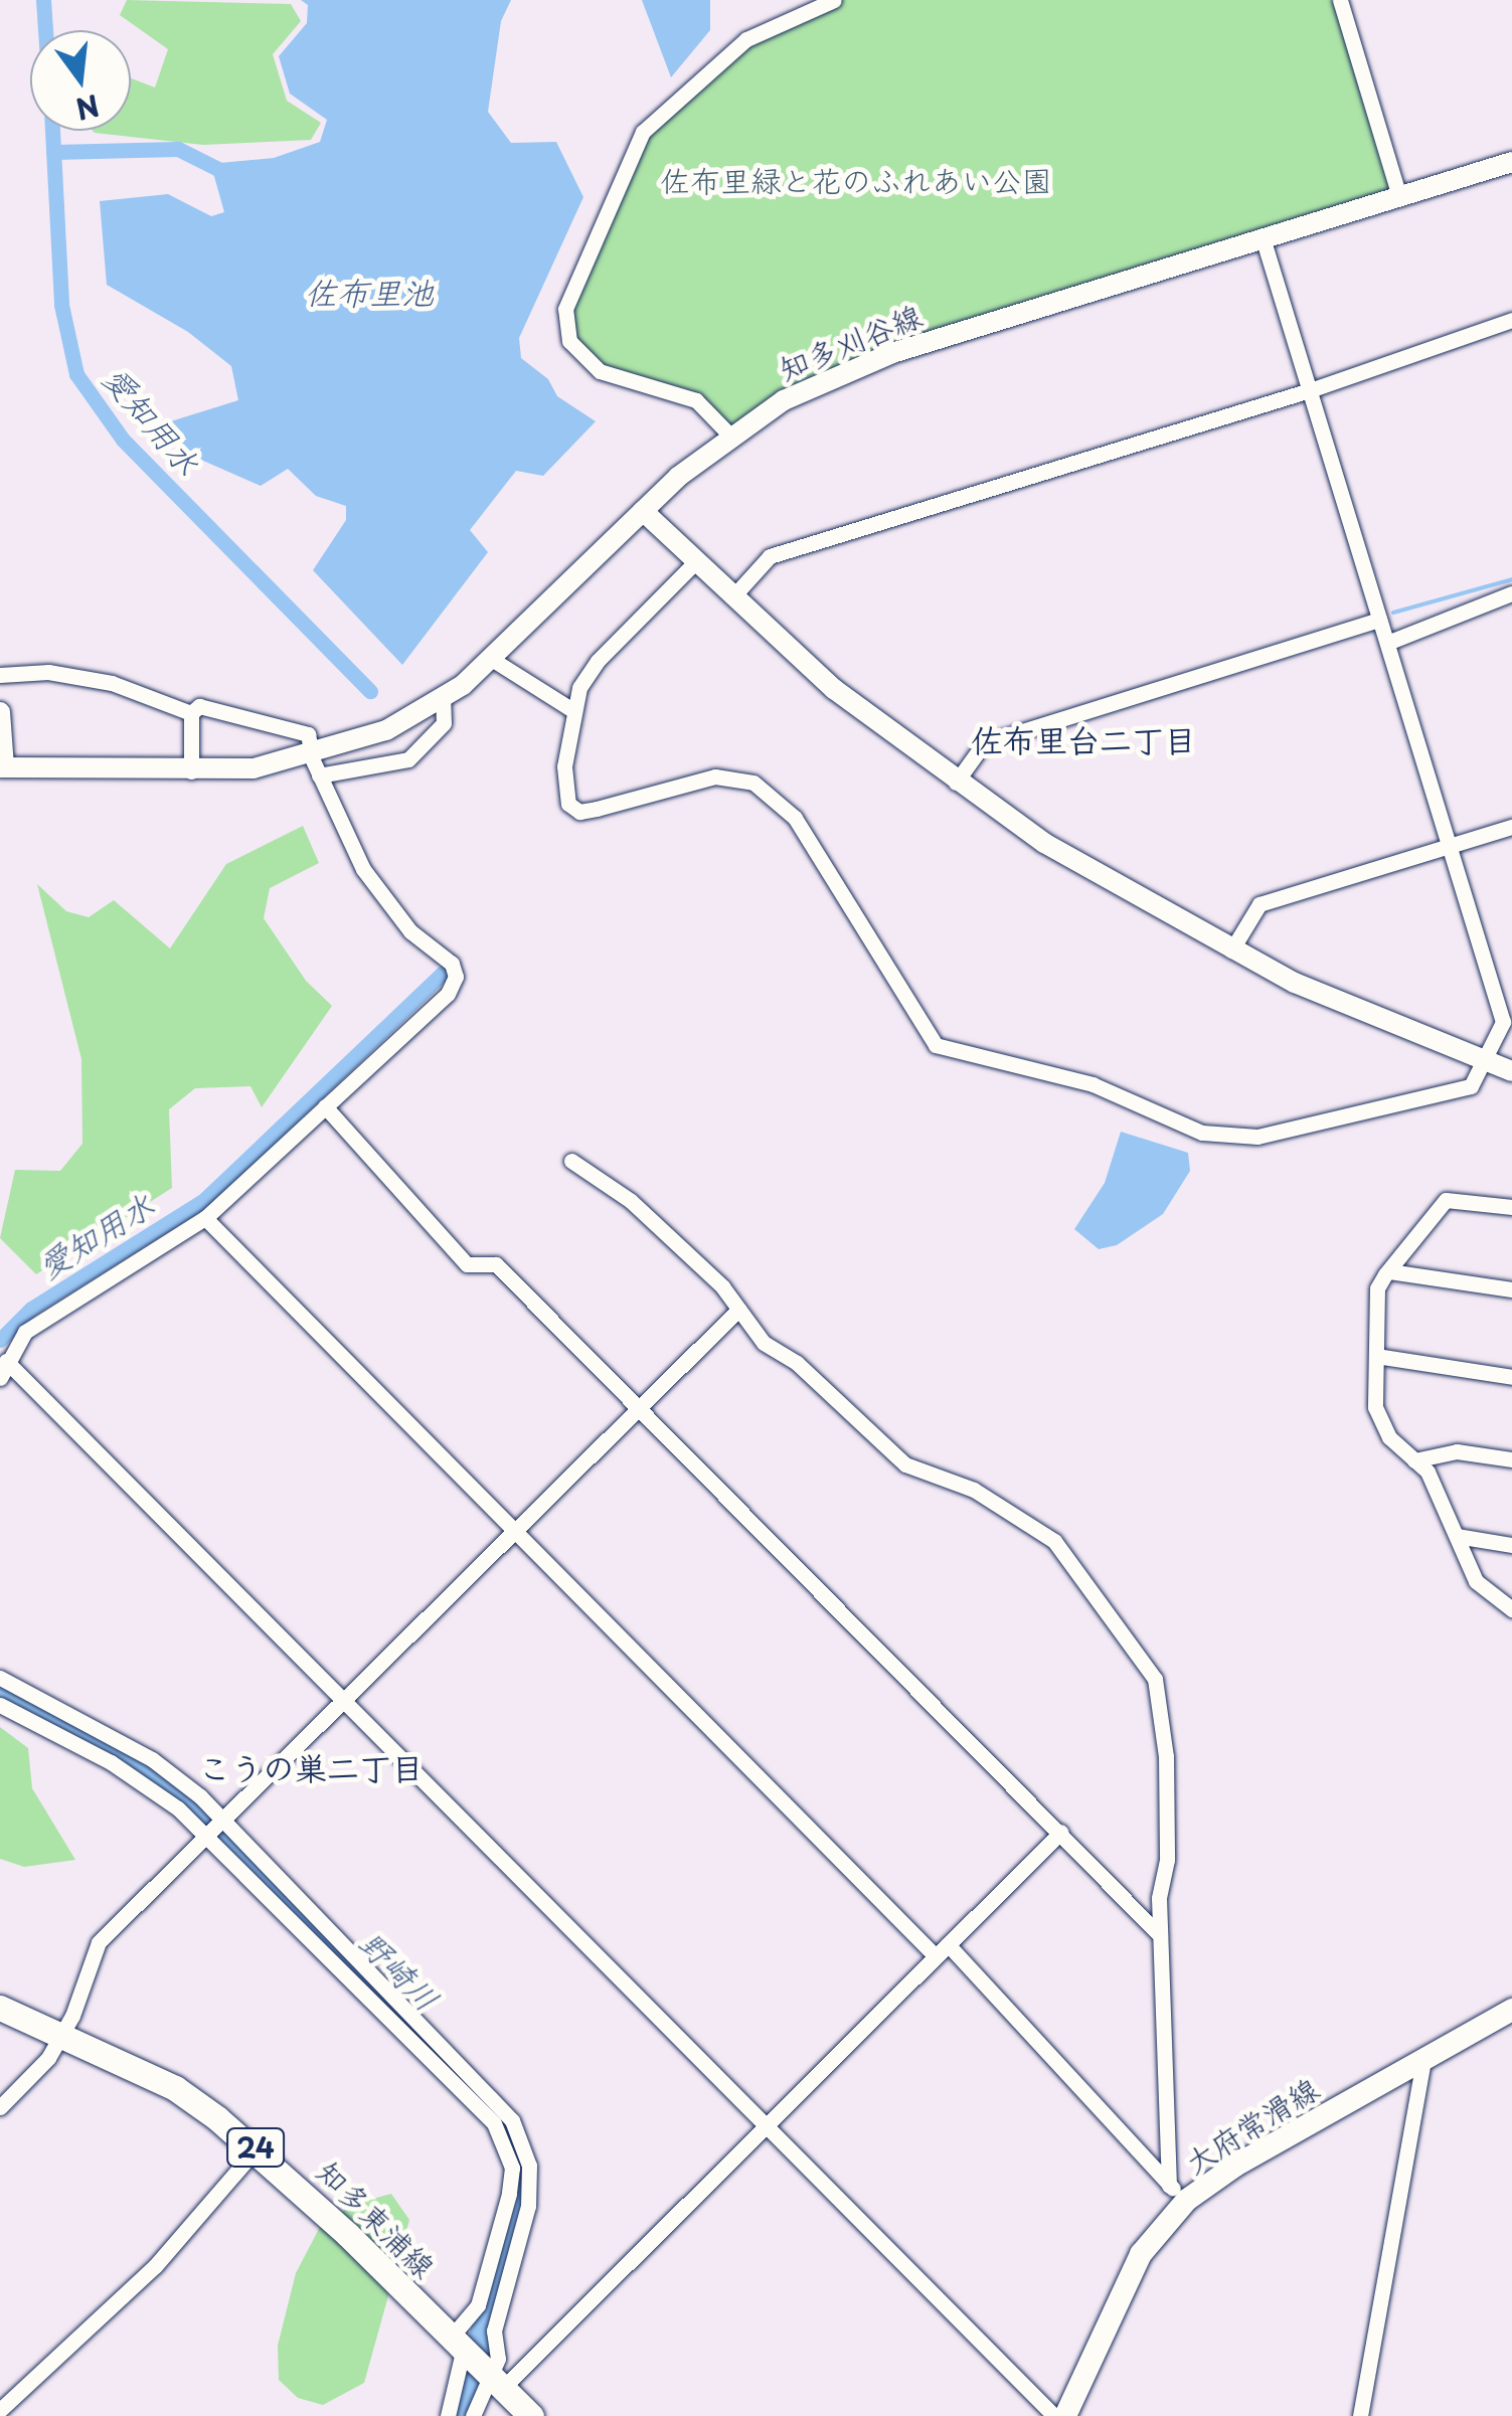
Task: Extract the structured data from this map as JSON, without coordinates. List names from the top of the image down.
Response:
{
  "streets": {
    "main road": ["大府常滑線", "24", "知多東浦線"],
    "street": ["知多刈谷線"]
  },
  "districts": ["佐布里台二丁目", "こうの巣二丁目"],
  "water": ["佐布里池", "愛知用水", "野崎川"],
  "parks": ["佐布里緑と花のふれあい公園"],
  "north": "bottom"
}
